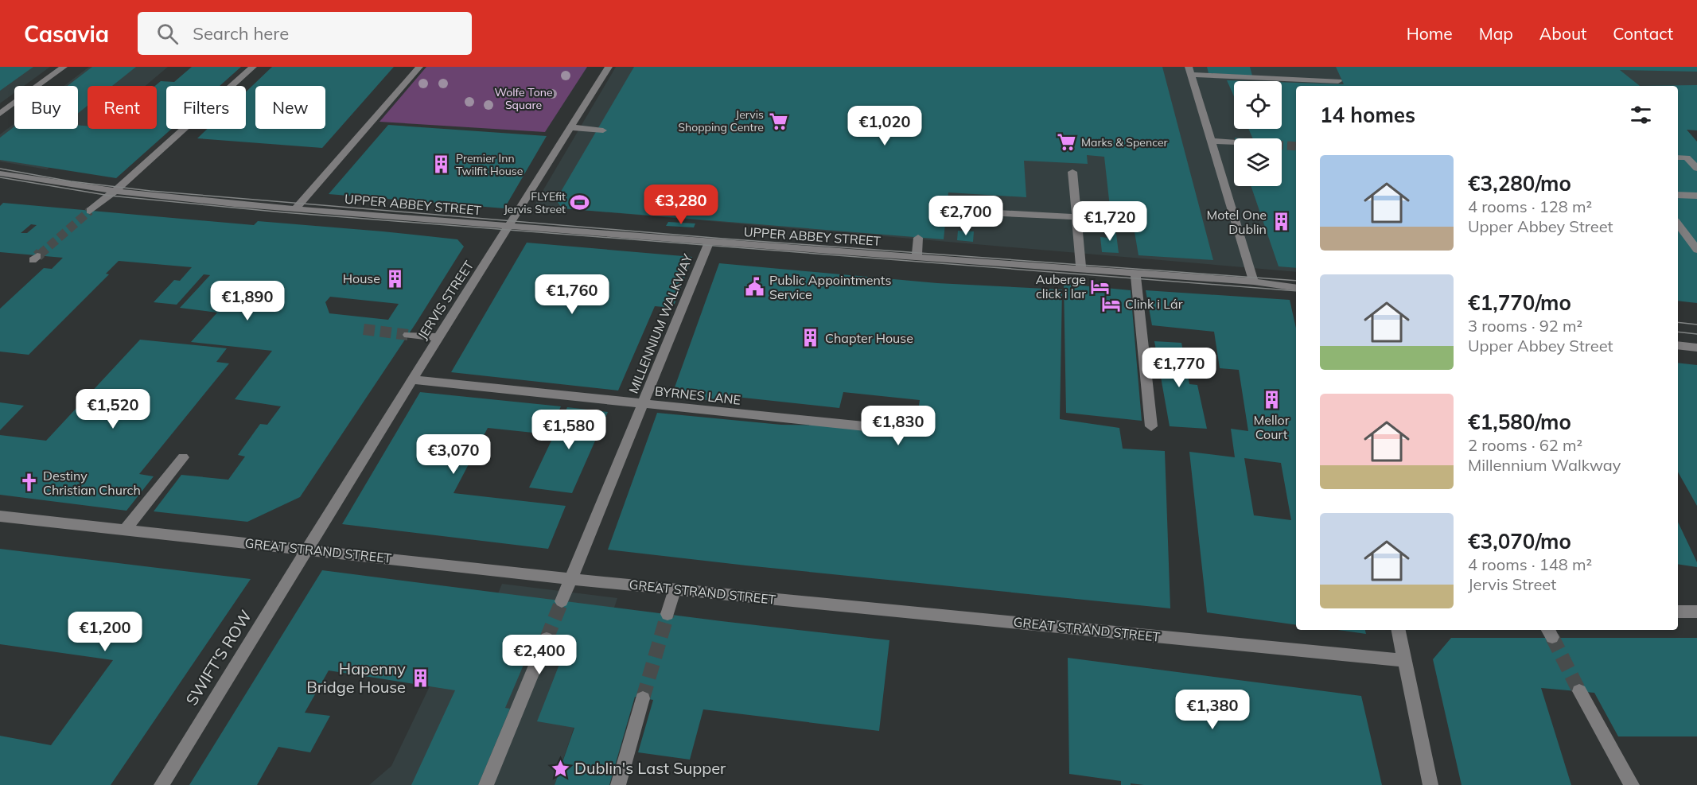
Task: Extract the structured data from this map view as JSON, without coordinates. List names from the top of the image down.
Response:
{
  "streets": {
    "street": [
      "UPPER ABBEY STREET",
      "JERVIS STREET",
      "MILLENNIUM WALKWAY",
      "BYRNES LANE",
      "GREAT STRAND STREET",
      "SWIFT'S ROW"
    ]
  },
  "crossings": [
    ["UPPER ABBEY STREET", "JERVIS STREET"],
    ["UPPER ABBEY STREET", "MILLENNIUM WALKWAY"],
    ["JERVIS STREET", "BYRNES LANE"],
    ["JERVIS STREET", "GREAT STRAND STREET"],
    ["JERVIS STREET", "SWIFT'S ROW"],
    ["MILLENNIUM WALKWAY", "BYRNES LANE"],
    ["MILLENNIUM WALKWAY", "GREAT STRAND STREET"],
    ["GREAT STRAND STREET", "SWIFT'S ROW"]
  ],
  "parks": ["Wolfe Tone Square"],
  "places": {
    "supermarket": ["Jervis Shopping Centre", "Marks & Spencer"],
    "building": [
      "Premier Inn Twilfit House",
      "Motel One Dublin",
      "House",
      "Chapter House",
      "Mellor Court",
      "Hapenny Bridge House"
    ],
    "sports": ["FLYEfit Jervis Street"],
    "hotel": ["Auberge click i lar", "Clink i Lár"],
    "public building": ["Public Appointments Service"],
    "church": ["Destiny Christian Church"],
    "place": ["Dublin's Last Supper"]
  },
  "page": {
    "header": "Casavia",
    "search": "Search here",
    "nav": [
      "Home",
      "Map",
      "About",
      "Contact"
    ],
    "chip": [
      "Buy",
      "Rent",
      "Filters",
      "New"
    ],
    "heading": "14 homes",
    "price": [
      "€1,020",
      "€3,280",
      "€2,700",
      "€1,720",
      "€1,760",
      "€1,890",
      "€1,770",
      "€1,520",
      "€1,830",
      "€1,580",
      "€3,070",
      "€1,200",
      "€2,400",
      "€1,380"
    ],
    "list": [
      {
        "name": "€3,280/mo",
        "note": "4 rooms · 128 m² · Upper Abbey Street"
      },
      {
        "name": "€1,770/mo",
        "note": "3 rooms · 92 m² · Upper Abbey Street"
      },
      {
        "name": "€1,580/mo",
        "note": "2 rooms · 62 m² · Millennium Walkway"
      },
      {
        "name": "€3,070/mo",
        "note": "4 rooms · 148 m² · Jervis Street"
      }
    ]
  }
}
